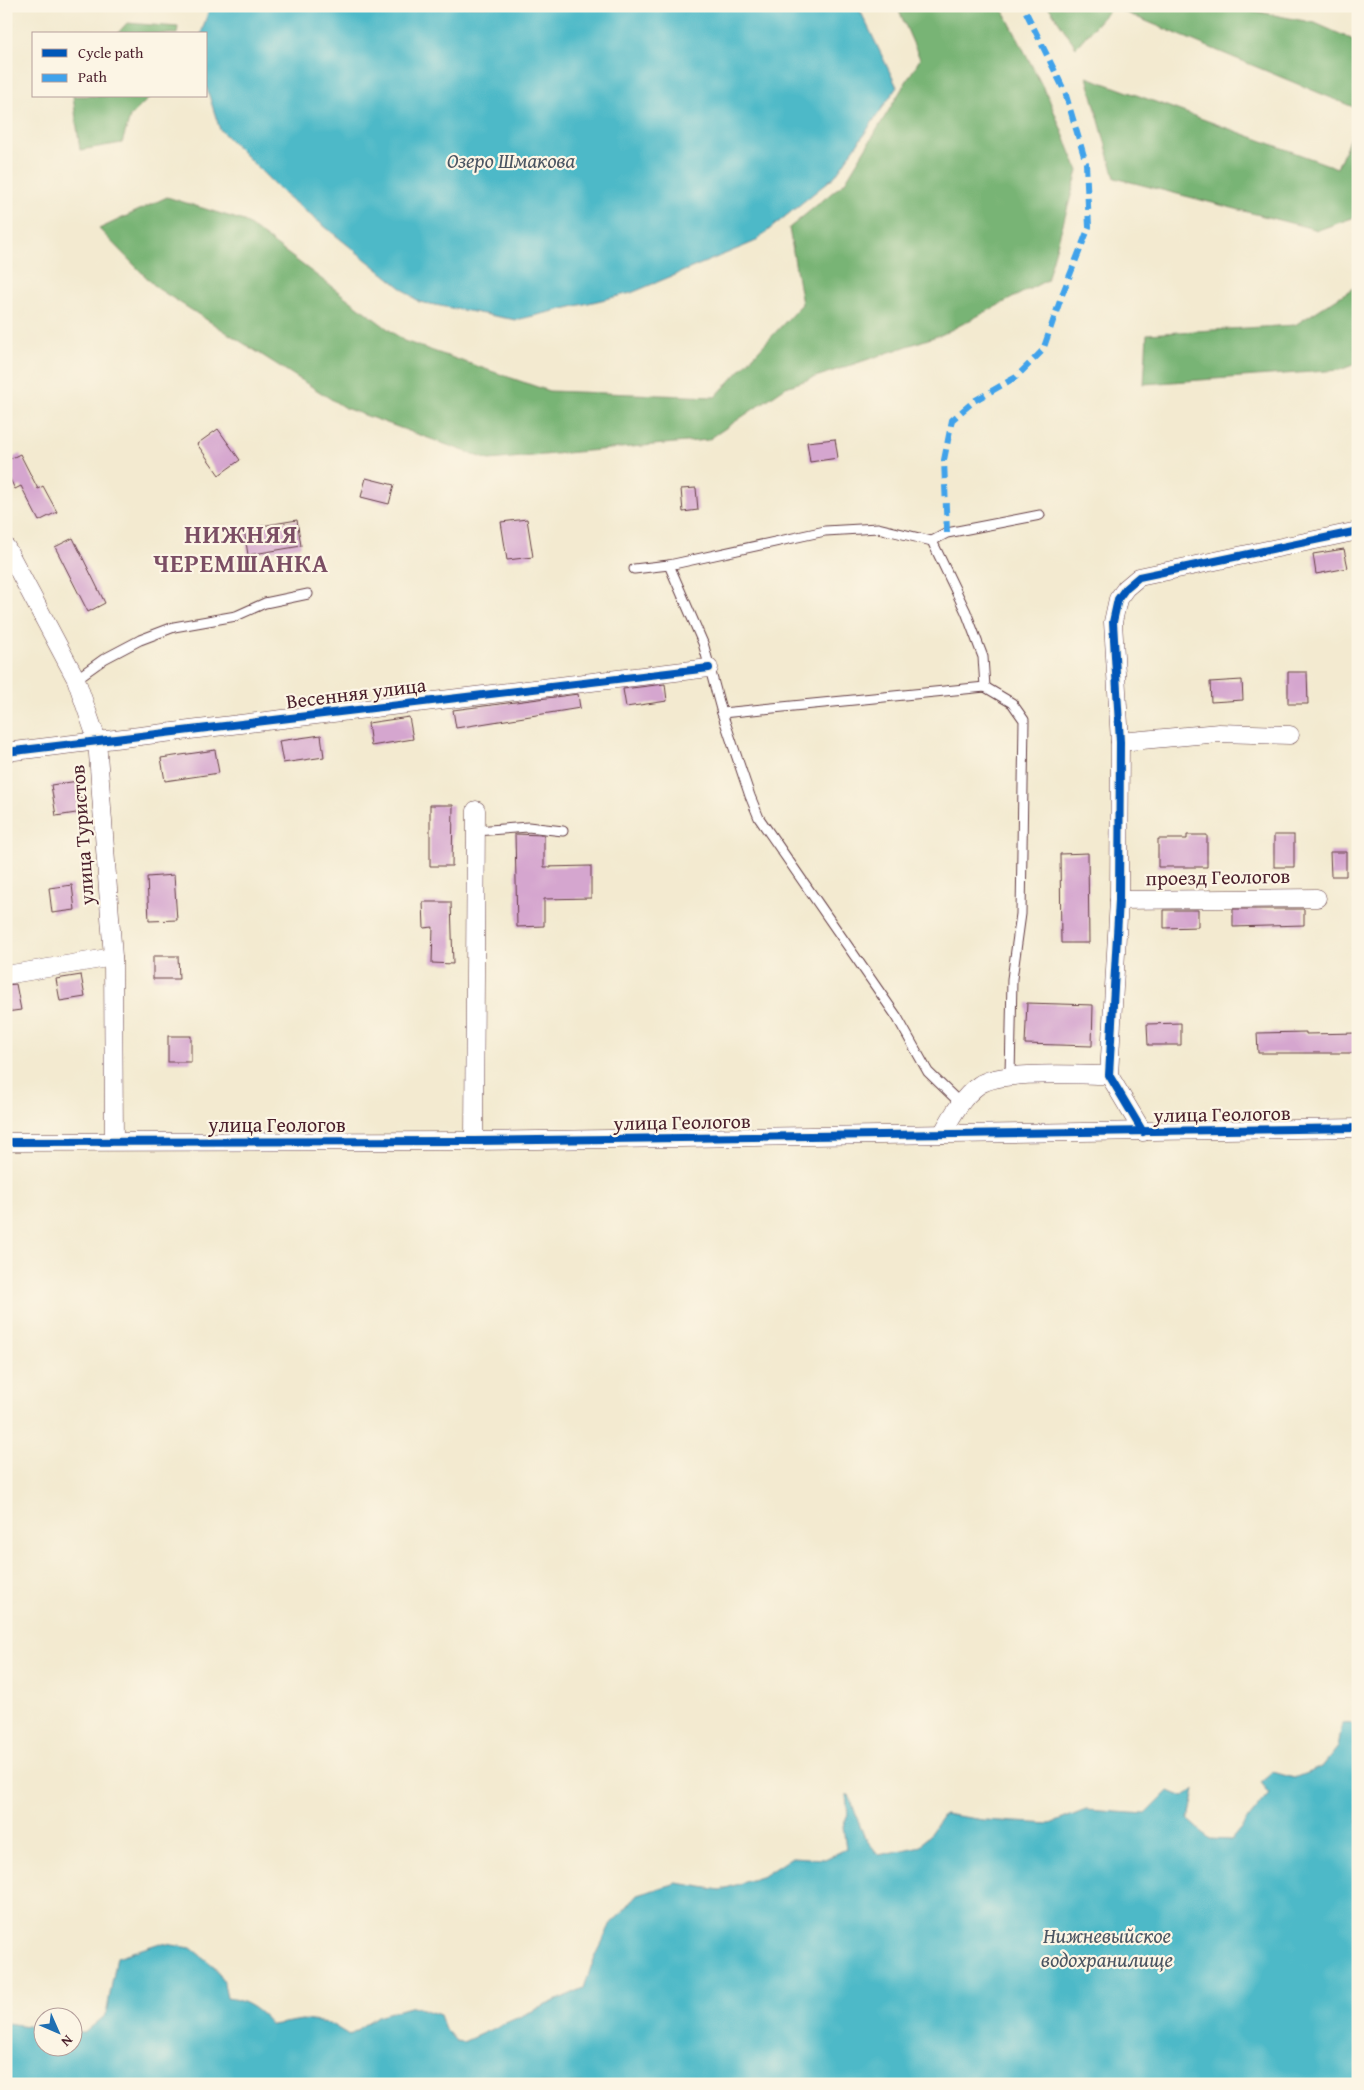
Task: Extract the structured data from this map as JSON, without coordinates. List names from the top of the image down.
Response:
{
  "streets": {
    "street": [
      "Весенняя улица",
      "улица Туристов",
      "проезд Геологов",
      "улица Геологов"
    ]
  },
  "crossings": [
    ["Весенняя улица", "улица Туристов"],
    ["улица Туристов", "улица Геологов"]
  ],
  "districts": ["НИЖНЯЯ ЧЕРЕМШАНКА"],
  "water": ["Озеро Шмакова", "Нижневыйское водохранилище"],
  "legend": ["Cycle path", "Path"],
  "north": "bottom right"
}
